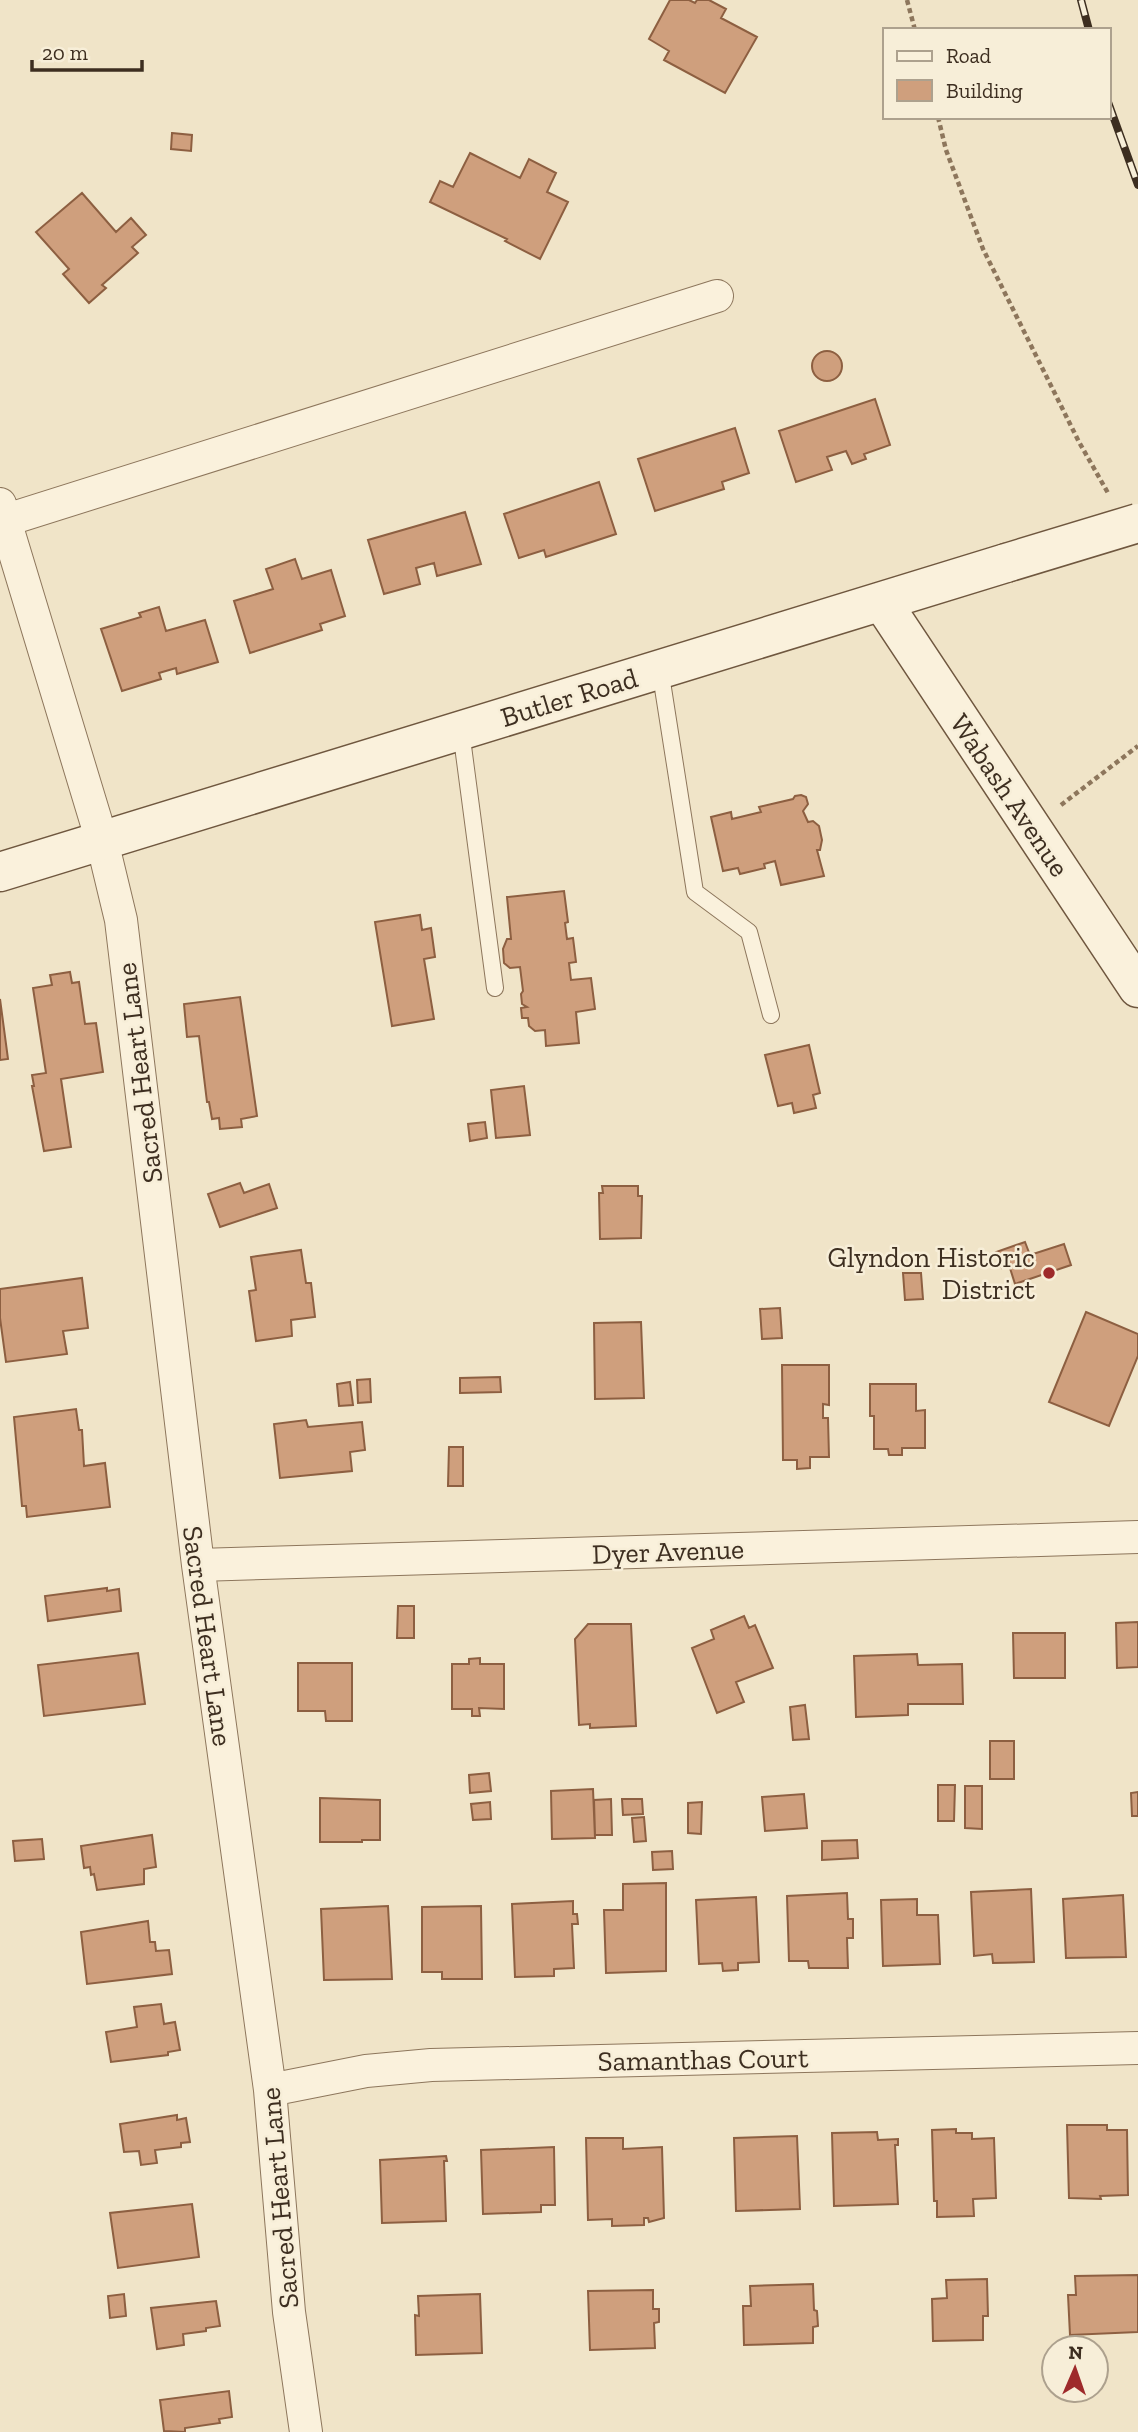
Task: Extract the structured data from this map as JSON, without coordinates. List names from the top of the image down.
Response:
{
  "streets": {
    "main road": ["Butler Road", "Wabash Avenue"],
    "street": ["Sacred Heart Lane", "Dyer Avenue", "Samanthas Court"]
  },
  "crossings": [
    ["Butler Road", "Wabash Avenue"],
    ["Butler Road", "Sacred Heart Lane"],
    ["Sacred Heart Lane", "Dyer Avenue"],
    ["Sacred Heart Lane", "Samanthas Court"]
  ],
  "places": ["Glyndon Historic District"],
  "legend": ["Road", "Building"],
  "scale_bar": "20 m",
  "north": "top"
}
